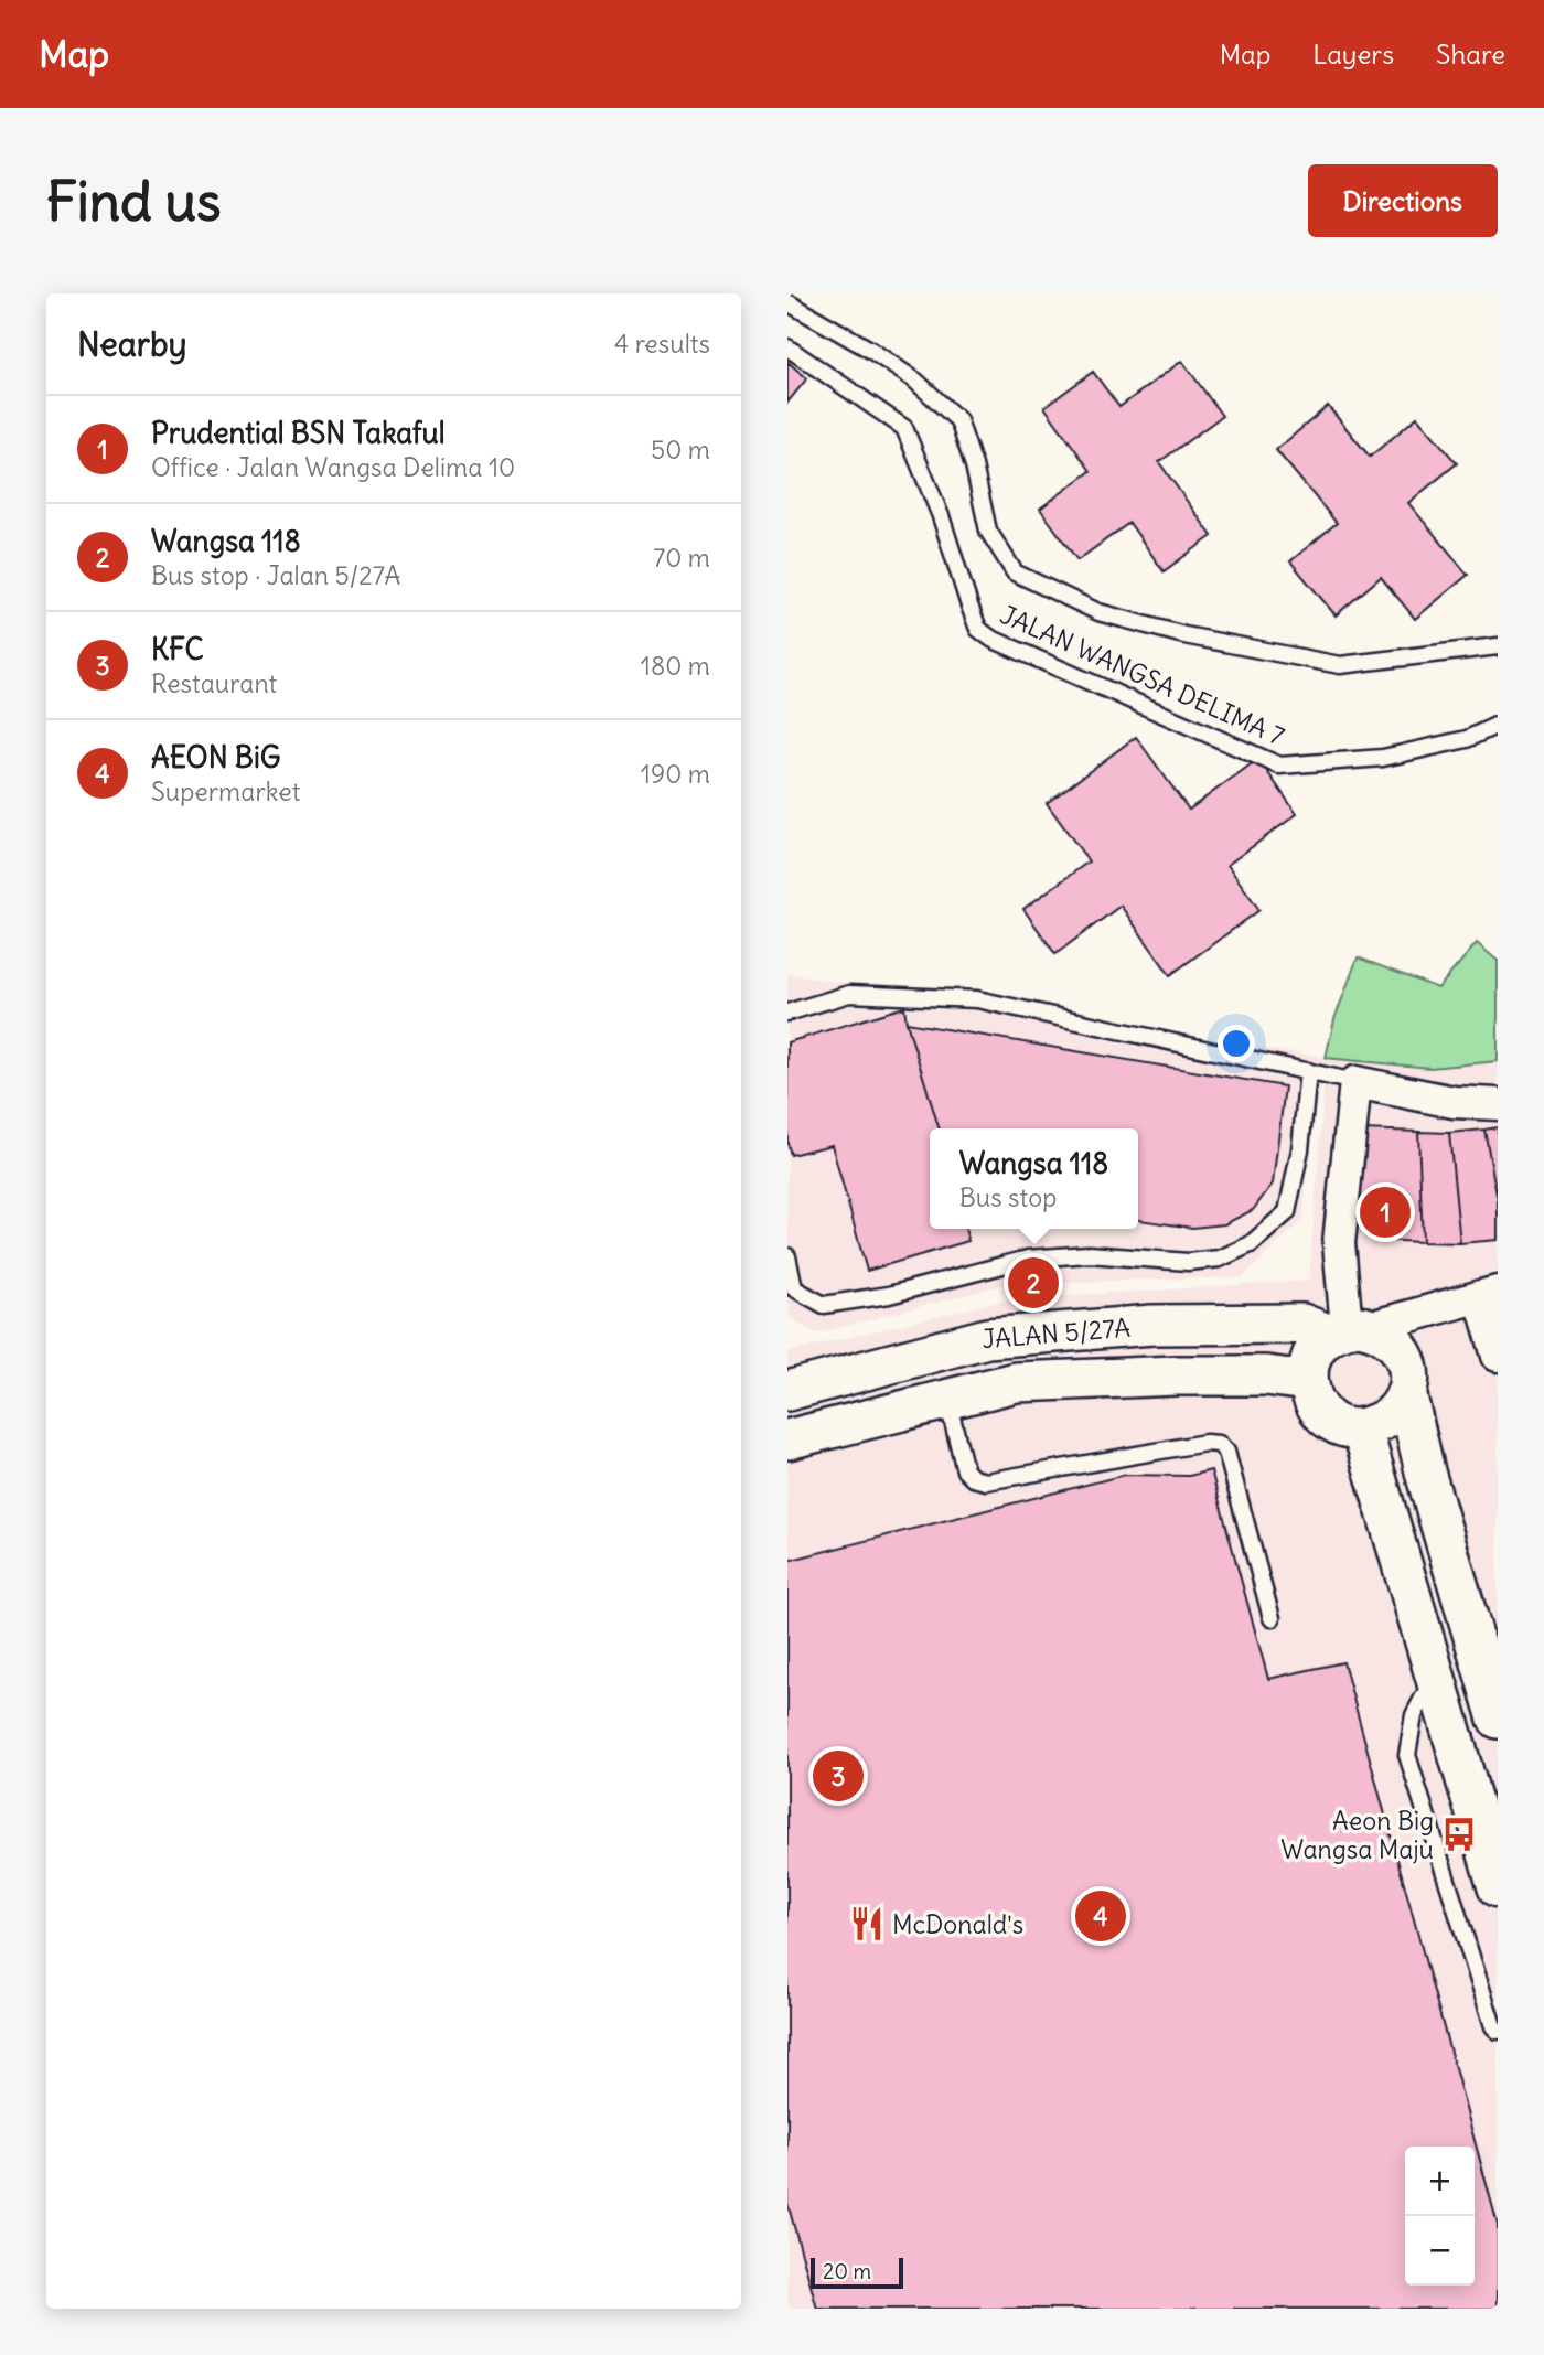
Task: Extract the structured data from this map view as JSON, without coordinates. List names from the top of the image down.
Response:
{
  "streets": {
    "street": ["JALAN 5/27A"],
    "lane": ["JALAN WANGSA DELIMA 7"]
  },
  "places": {
    "bus stop": ["Aeon Big Wangsa Maju"],
    "restaurant": ["McDonald's"]
  },
  "scale_bar": "20 m",
  "page": {
    "header": "Map",
    "nav": ["Map", "Layers", "Share"],
    "buttons": "Directions",
    "title": "Find us",
    "heading": ["Nearby", "4 results"],
    "list": [
      {
        "mark": "1",
        "name": "Prudential BSN Takaful",
        "note": "Office · Jalan Wangsa Delima 10",
        "value": "50 m"
      },
      {
        "mark": "2",
        "name": "Wangsa 118",
        "note": "Bus stop · Jalan 5/27A",
        "value": "70 m"
      },
      {
        "mark": "3",
        "name": "KFC",
        "note": "Restaurant",
        "value": "180 m"
      },
      {
        "mark": "4",
        "name": "AEON BiG",
        "note": "Supermarket",
        "value": "190 m"
      }
    ],
    "popup": ["Wangsa 118", "Bus stop"],
    "pins": [
      "1",
      "2",
      "3",
      "4"
    ],
    "map_buttons": ["+", "−"],
    "scale": "20 m"
  }
}
